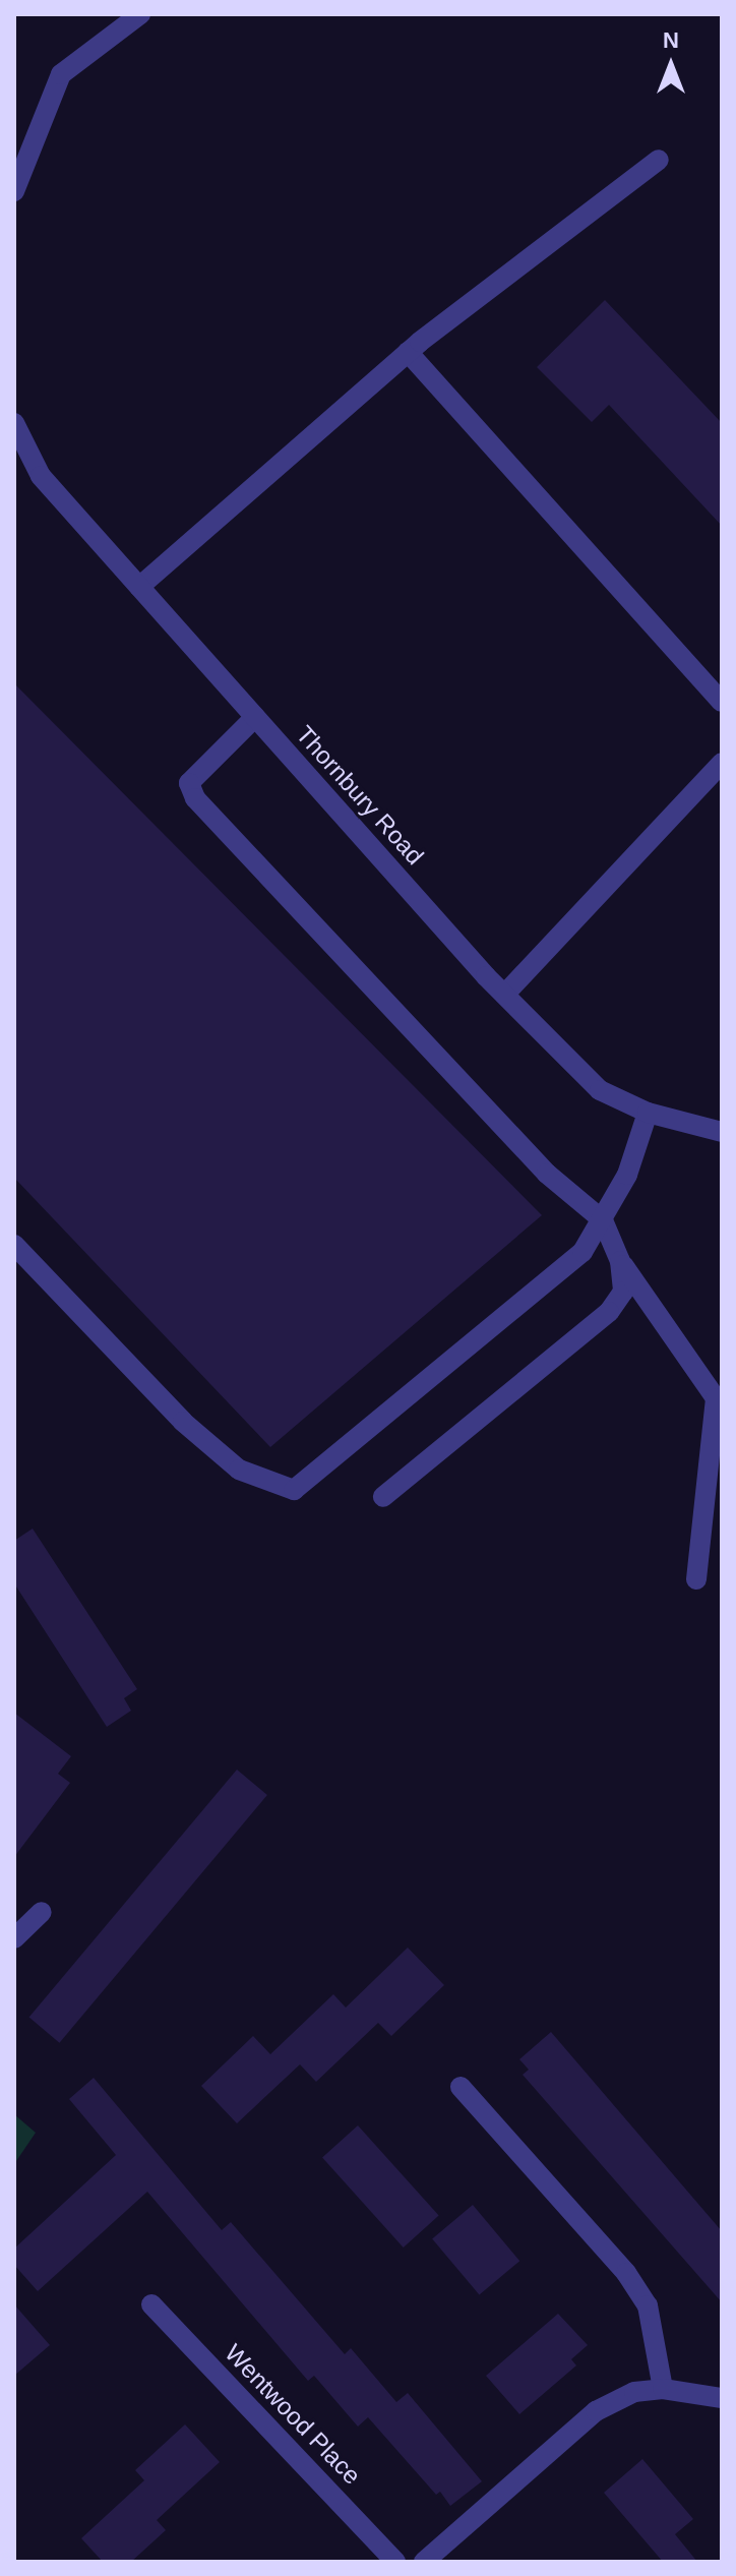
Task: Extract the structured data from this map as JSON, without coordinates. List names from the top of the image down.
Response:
{
  "streets": {
    "street": ["Thornbury Road", "Wentwood Place"]
  },
  "north": "top"
}
